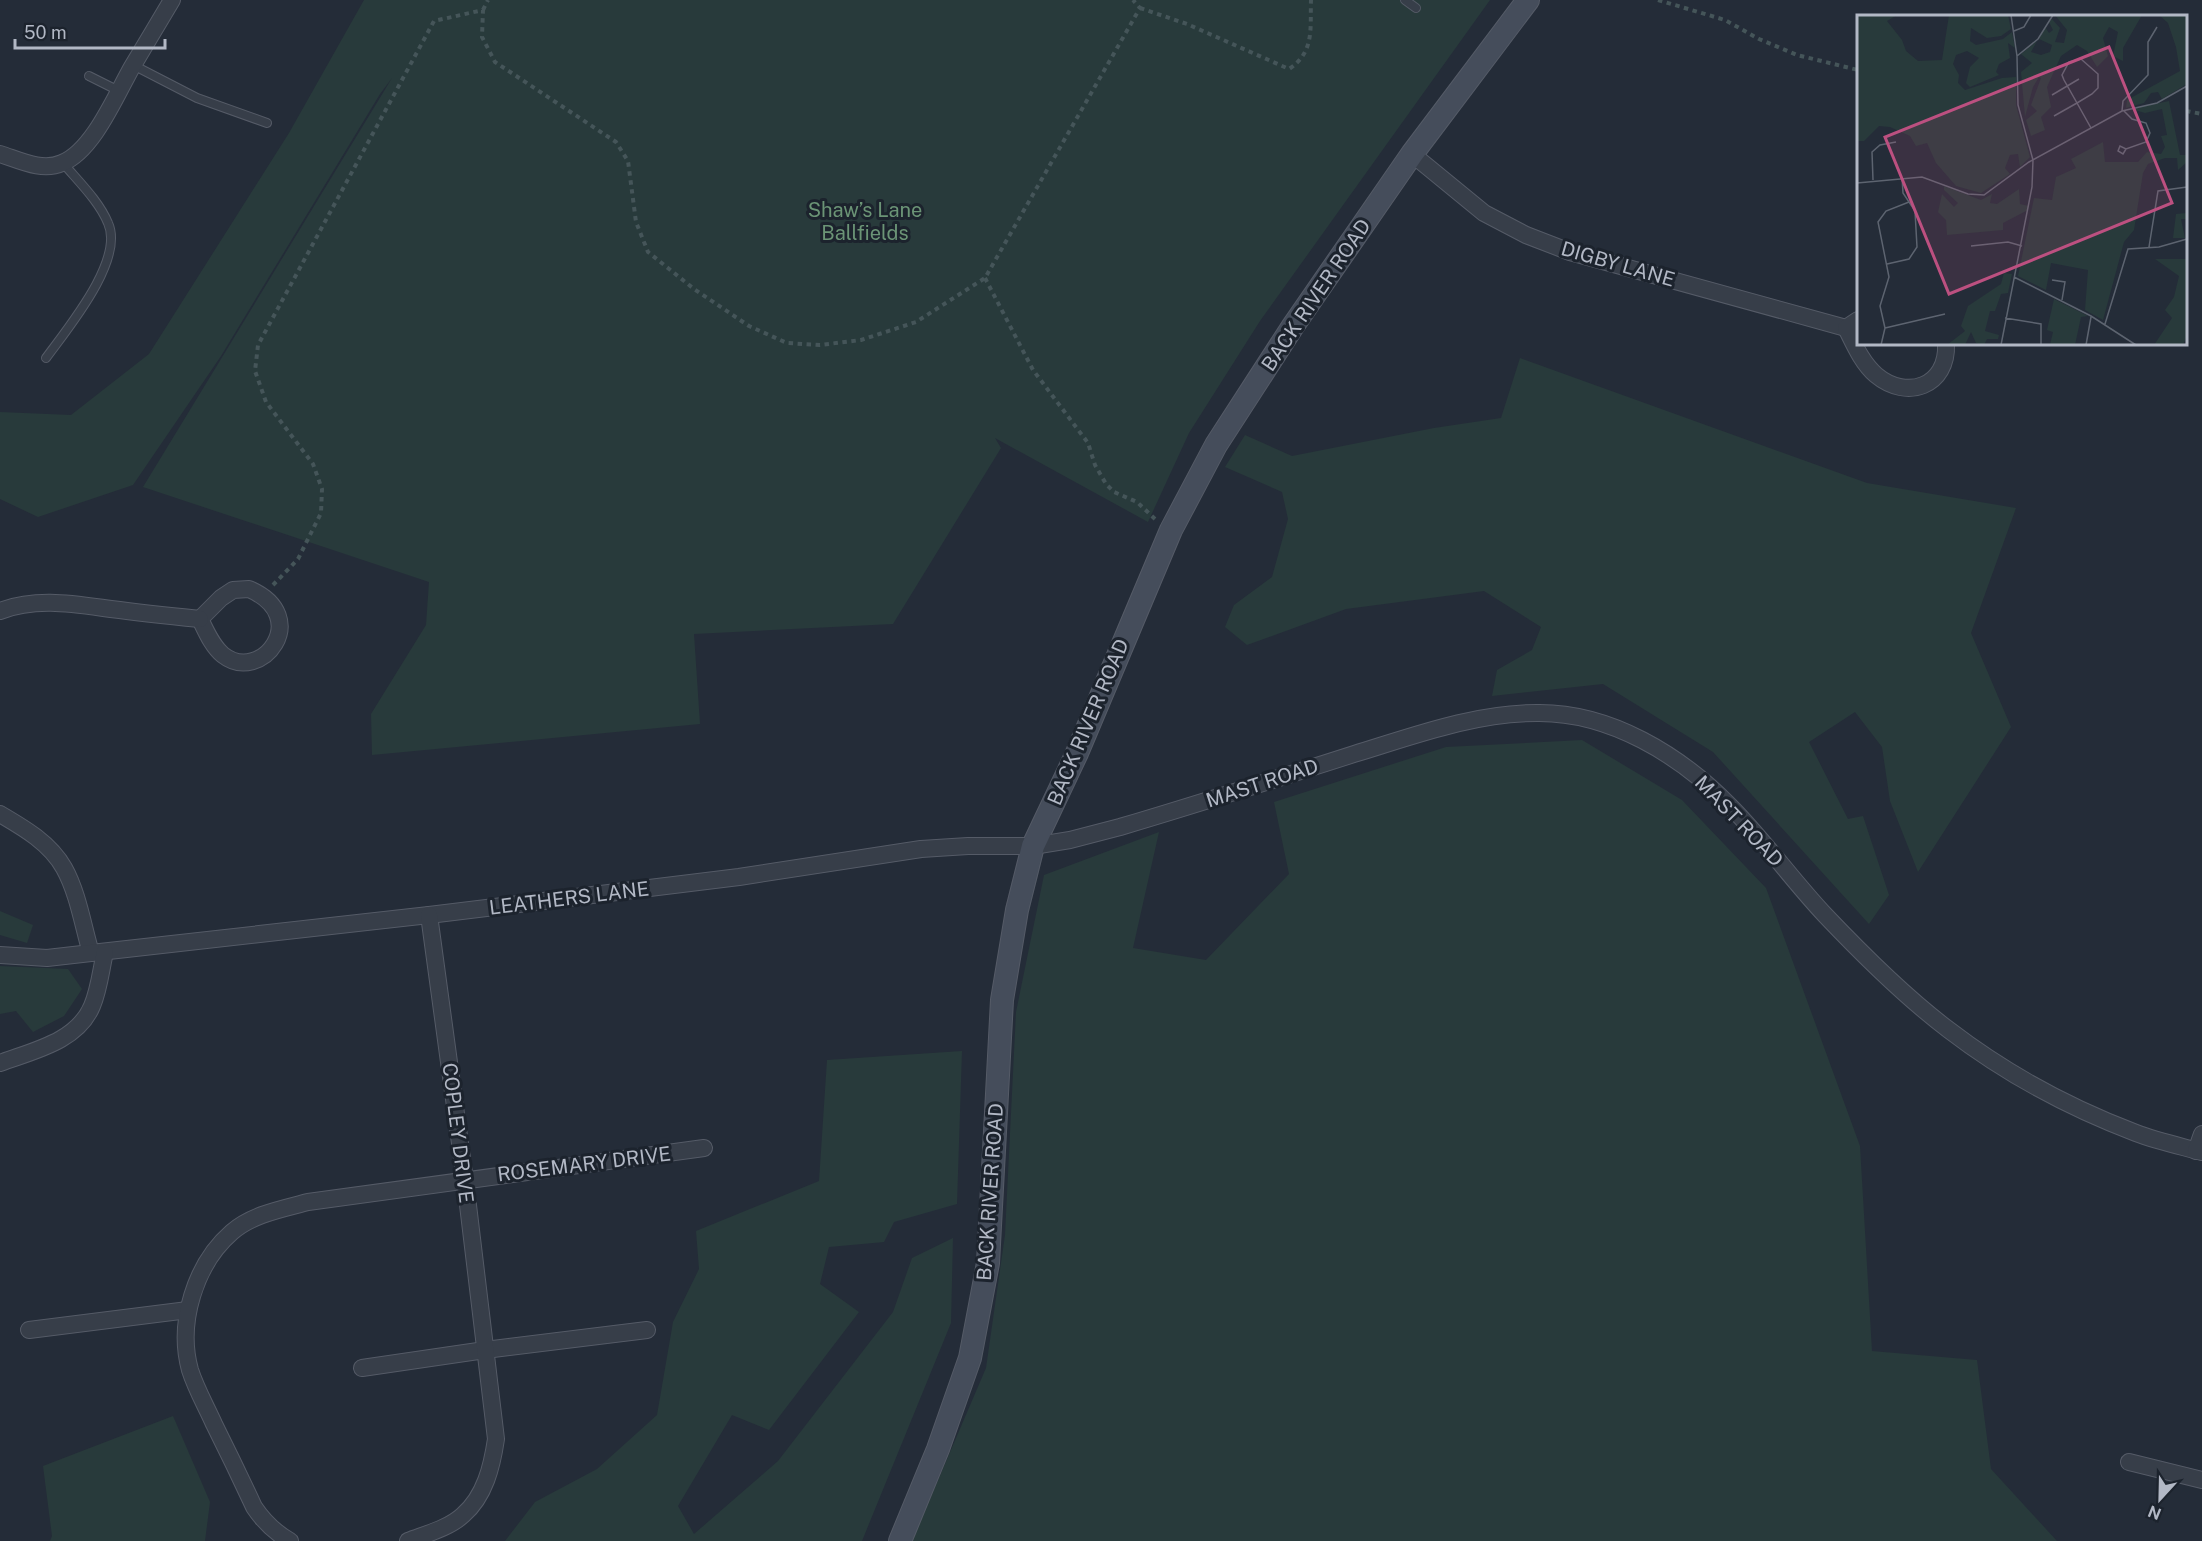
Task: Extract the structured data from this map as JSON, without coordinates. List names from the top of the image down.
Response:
{
  "streets": {
    "street": [
      "DIGBY LANE",
      "BACK RIVER ROAD",
      "MAST ROAD",
      "LEATHERS LANE",
      "COPLEY DRIVE",
      "ROSEMARY DRIVE"
    ]
  },
  "crossings": [
    ["DIGBY LANE", "BACK RIVER ROAD"],
    ["BACK RIVER ROAD", "MAST ROAD"],
    ["BACK RIVER ROAD", "LEATHERS LANE"],
    ["MAST ROAD", "LEATHERS LANE"],
    ["LEATHERS LANE", "COPLEY DRIVE"],
    ["COPLEY DRIVE", "ROSEMARY DRIVE"]
  ],
  "parks": ["Shaw’s Lane Ballfields"],
  "scale_bar": "50 m",
  "north": "bottom"
}
